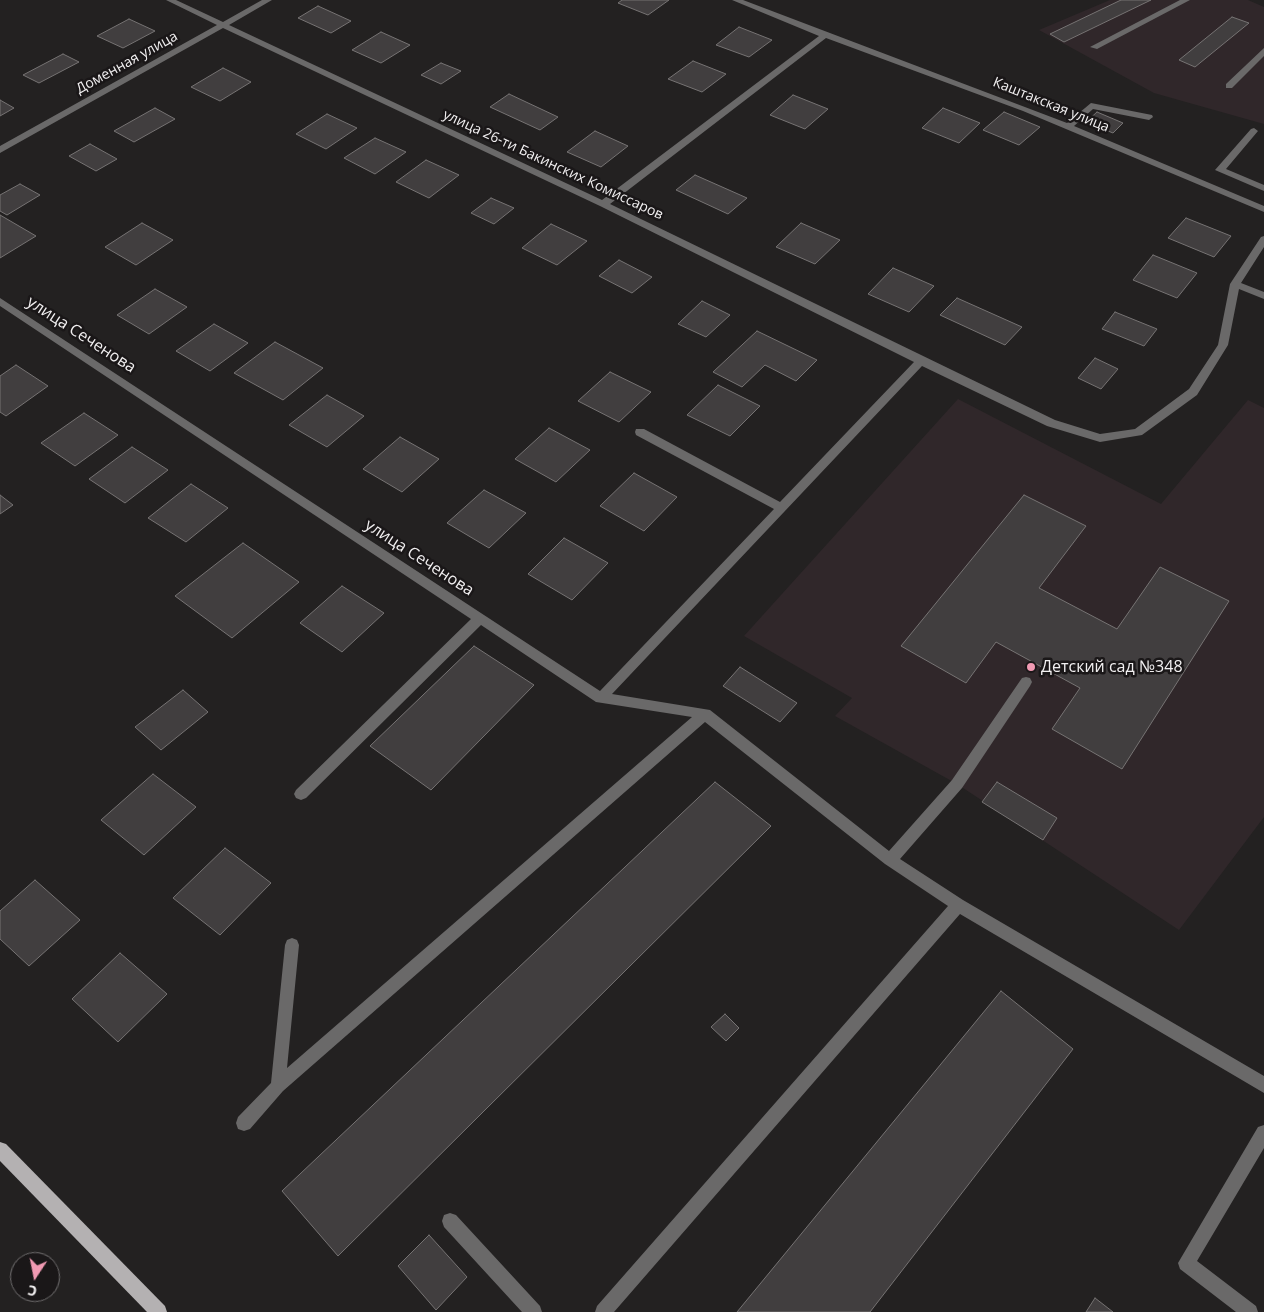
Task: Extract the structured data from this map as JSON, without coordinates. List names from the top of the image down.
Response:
{
  "streets": {
    "street": [
      "Доменная улица",
      "Каштакская улица",
      "улица 26-ти Бакинских Комиссаров",
      "улица Сеченова"
    ]
  },
  "crossings": [
    ["Доменная улица", "улица 26-ти Бакинских Комиссаров"]
  ],
  "places": ["Детский сад №348"],
  "north": "bottom"
}
